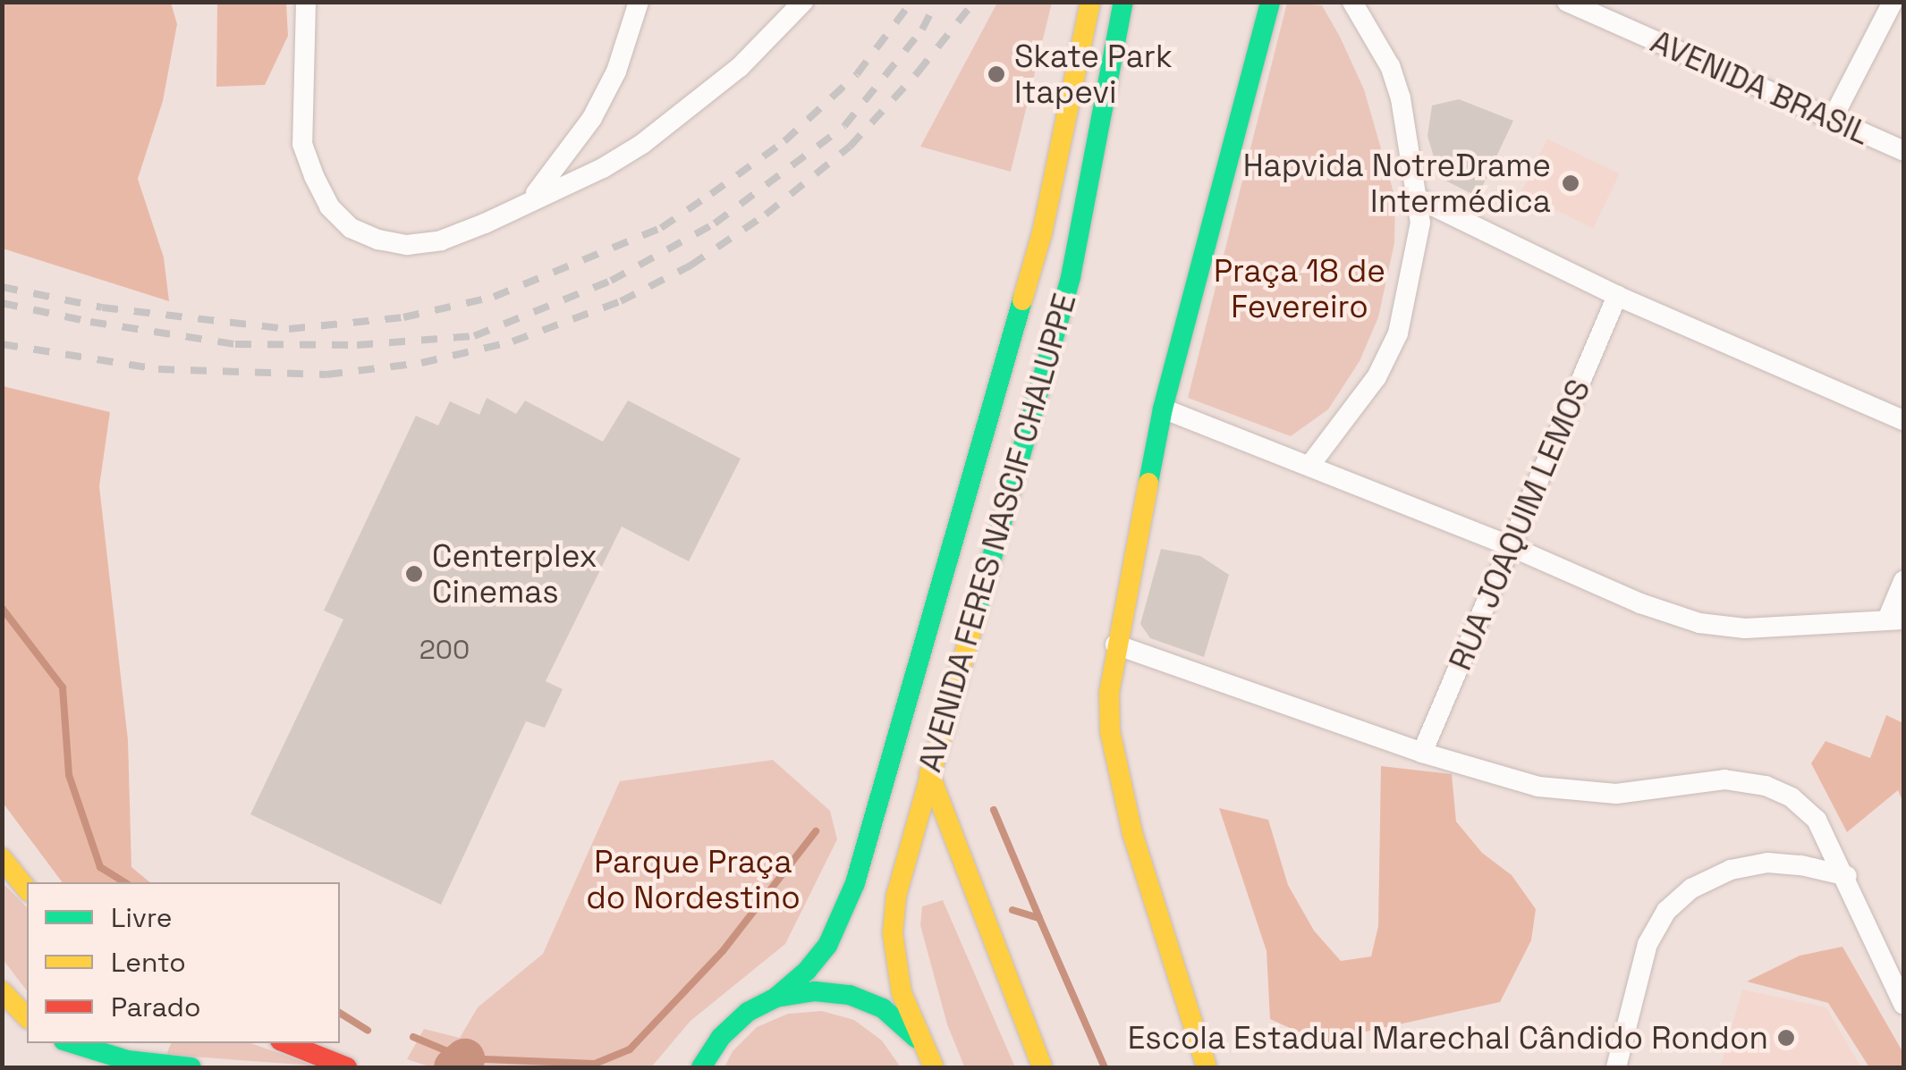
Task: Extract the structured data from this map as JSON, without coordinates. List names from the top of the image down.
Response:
{
  "streets": {
    "main road": ["AVENIDA FERES NASCIF CHALUPPE"],
    "street": ["AVENIDA BRASIL", "RUA JOAQUIM LEMOS"]
  },
  "parks": ["Praça 18 de Fevereiro", "Parque Praça do Nordestino"],
  "places": [
    "Skate Park Itapevi",
    "Hapvida NotreDrame Intermédica",
    "Centerplex Cinemas",
    "Escola Estadual Marechal Cândido Rondon"
  ],
  "house_numbers": ["200"],
  "legend": ["Livre", "Lento", "Parado"]
}
